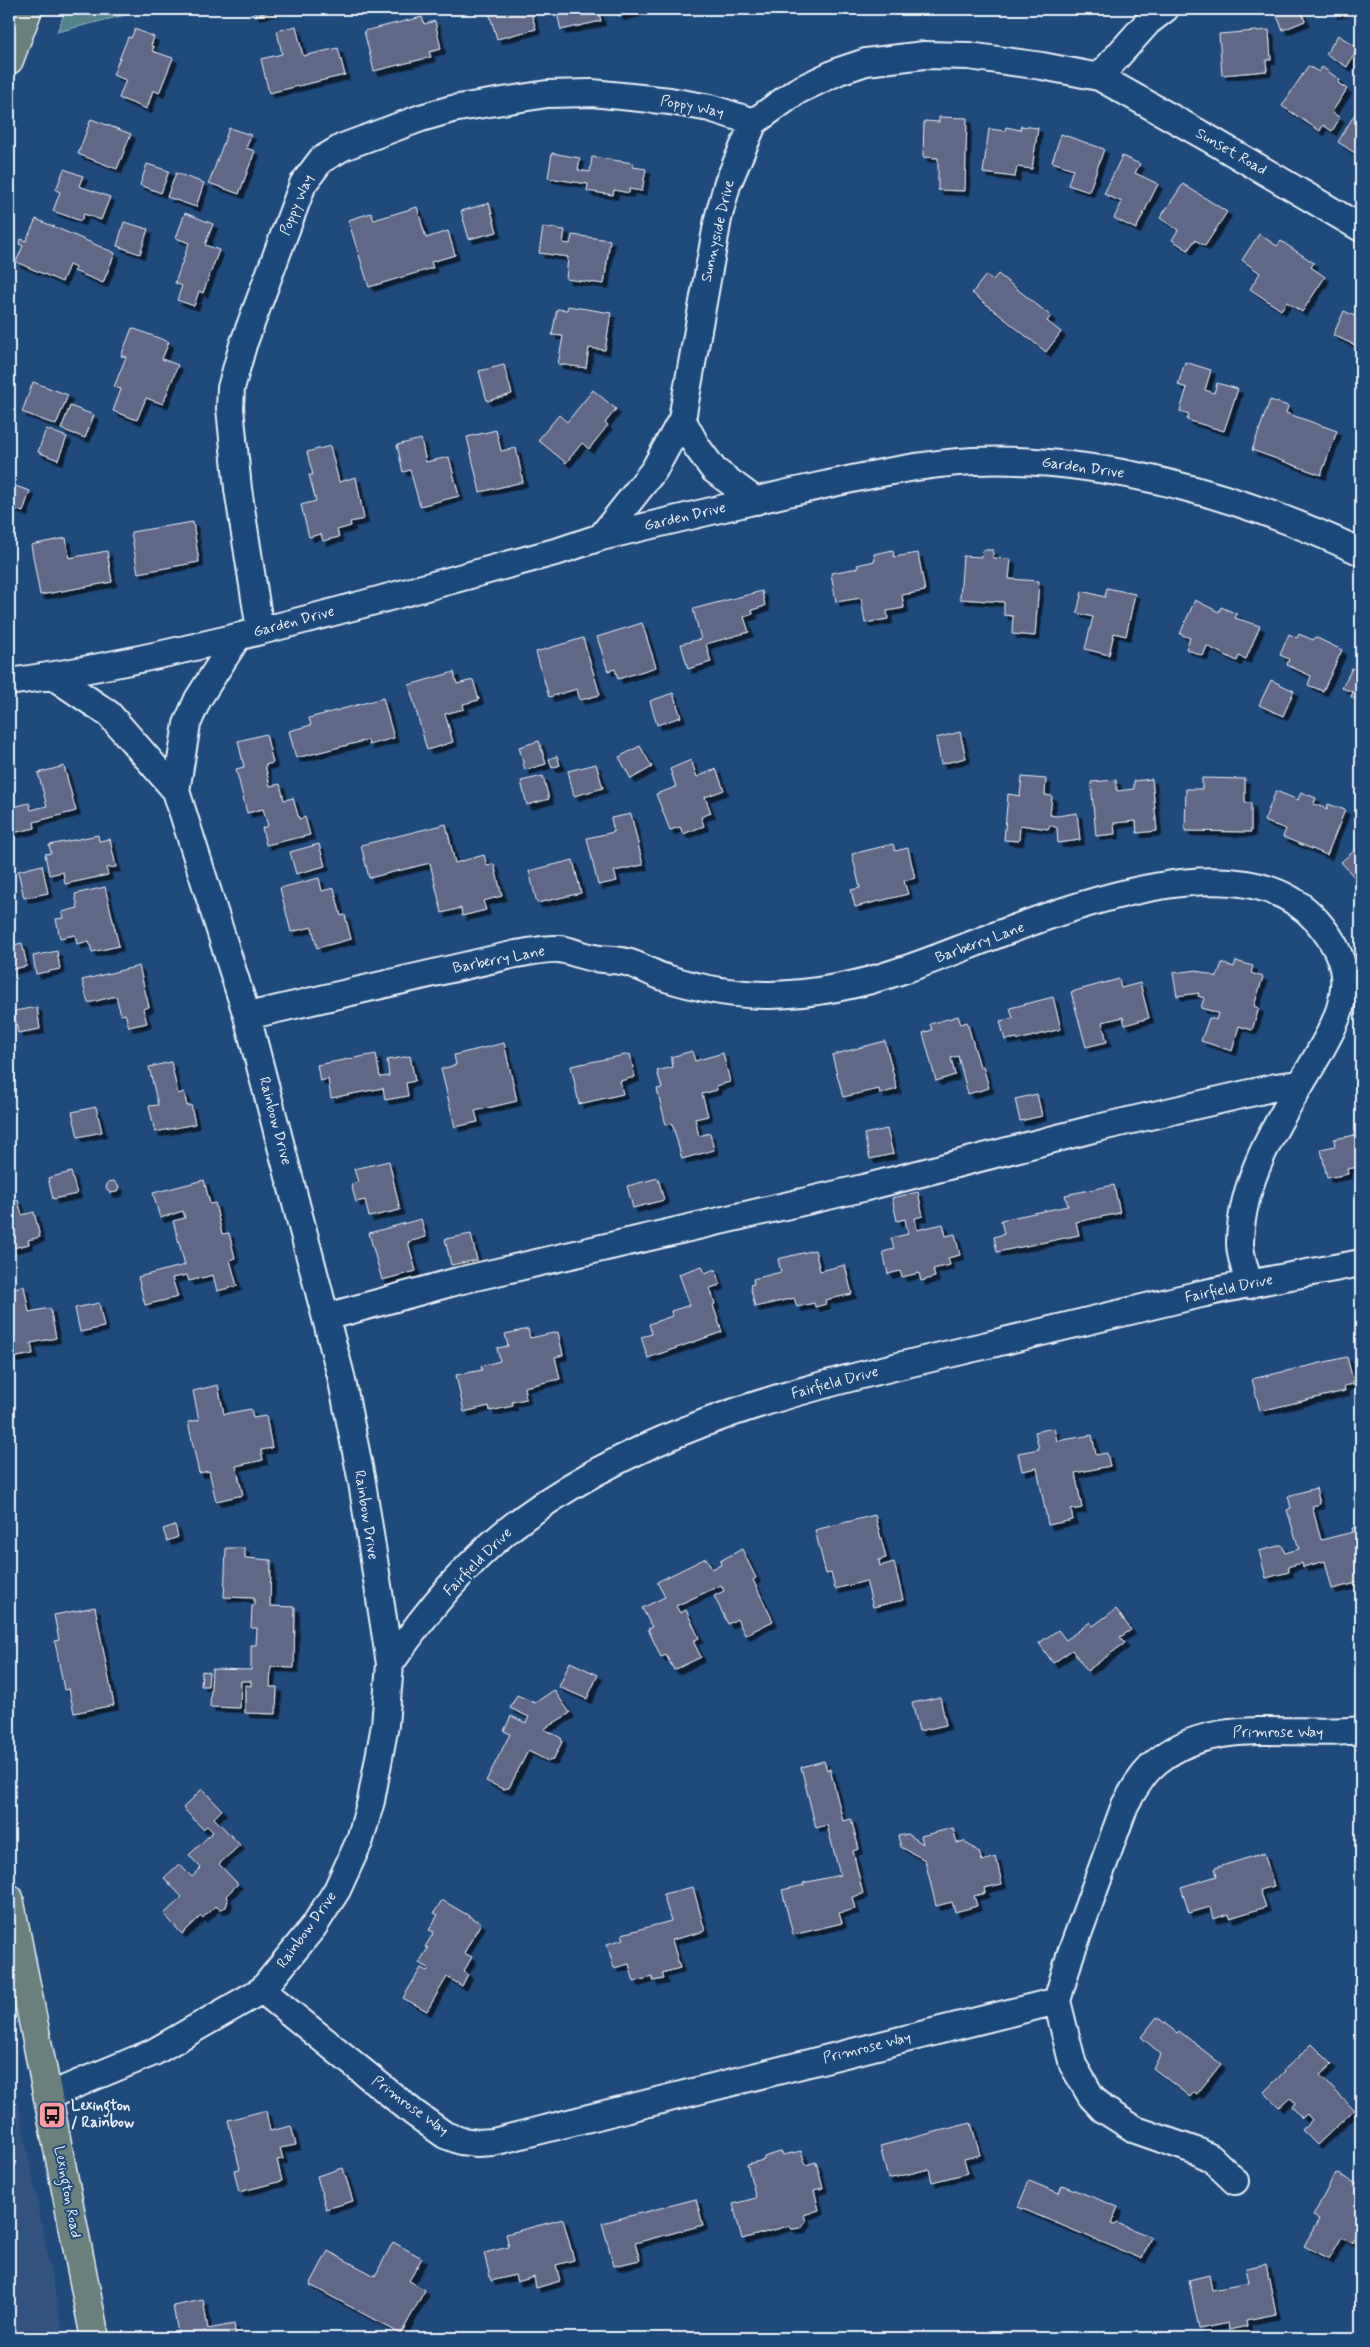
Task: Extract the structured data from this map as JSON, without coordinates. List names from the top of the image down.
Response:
{
  "streets": {
    "main road": ["Lexington Road"],
    "street": [
      "Poppy Way",
      "Sunset Road",
      "Sunnyside Drive",
      "Garden Drive",
      "Barberry Lane",
      "Rainbow Drive",
      "Fairfield Drive",
      "Primrose Way"
    ]
  },
  "crossings": [
    ["Poppy Way", "Sunnyside Drive"],
    ["Poppy Way", "Garden Drive"],
    ["Poppy Way", "Rainbow Drive"],
    ["Sunnyside Drive", "Garden Drive"],
    ["Garden Drive", "Rainbow Drive"],
    ["Barberry Lane", "Rainbow Drive"],
    ["Barberry Lane", "Fairfield Drive"],
    ["Rainbow Drive", "Fairfield Drive"],
    ["Rainbow Drive", "Primrose Way"],
    ["Rainbow Drive", "Lexington Road"]
  ],
  "places": {
    "bus stop": ["Lexington / Rainbow"]
  }
}
